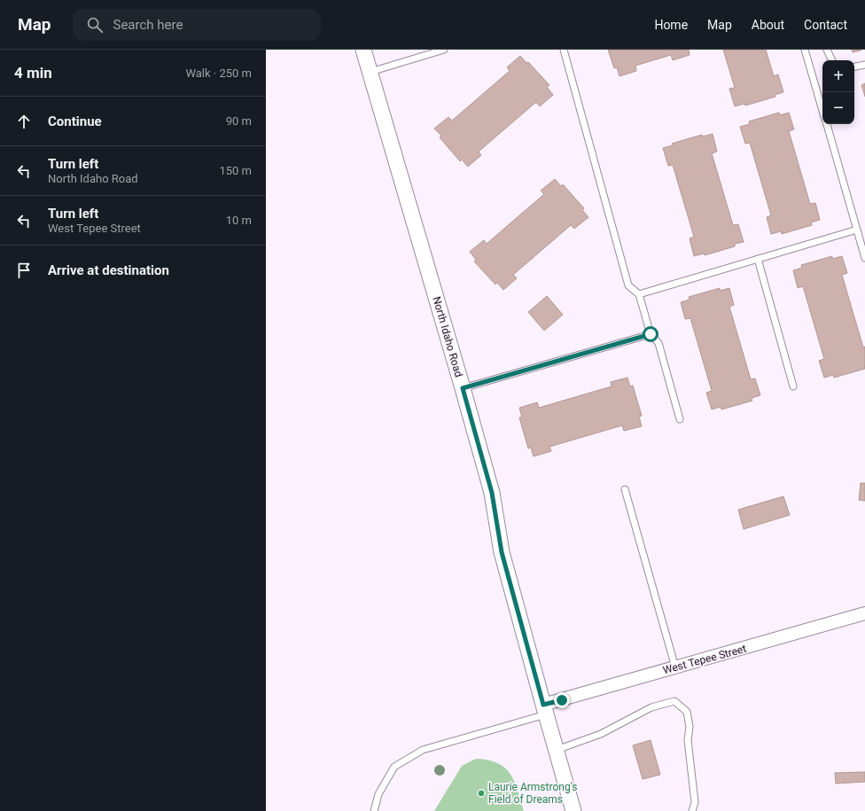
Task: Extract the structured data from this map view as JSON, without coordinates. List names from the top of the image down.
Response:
{
  "streets": {
    "street": ["North Idaho Road", "West Tepee Street"]
  },
  "crossings": [
    ["North Idaho Road", "West Tepee Street"]
  ],
  "places": ["Laurie Armstrong's Field of Dreams"],
  "page": {
    "header": "Map",
    "search": "Search here",
    "nav": [
      "Home",
      "Map",
      "About",
      "Contact"
    ],
    "heading": ["4 min", "Walk · 250 m"],
    "map_buttons": ["+", "−"],
    "list": [
      ["Continue", "90 m"],
      ["Turn left", "North Idaho Road", "150 m"],
      ["Turn left", "West Tepee Street", "10 m"],
      "Arrive at destination"
    ]
  }
}
